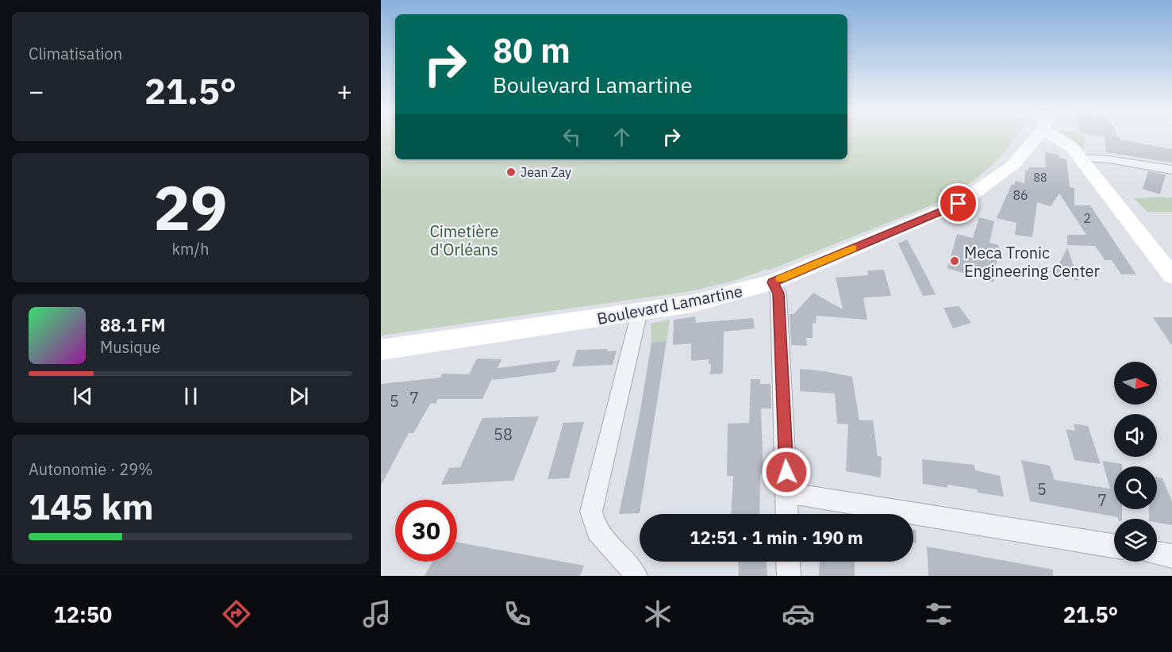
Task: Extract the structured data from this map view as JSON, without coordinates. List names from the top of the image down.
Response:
{
  "streets": {
    "street": ["Boulevard Lamartine"]
  },
  "parks": ["Cimetière d'Orléans"],
  "places": ["Jean Zay", "Meca Tronic Engineering Center"],
  "house_numbers": [
    "88",
    "86",
    "2",
    "7",
    "5",
    "58",
    "5",
    "7"
  ],
  "north": "right",
  "page": {
    "tile": [
      "Climatisation",
      ["29", "km/h"],
      ["Autonomie · 29%", "145 km"]
    ],
    "turn": ["80 m", "Boulevard Lamartine"],
    "heat": ["−", "21.5°", "+"],
    "song": ["88.1 FM", "Musique"],
    "limit": "30",
    "trip": "12:51 · 1 min · 190 m",
    "tabs": ["12:50", "21.5°"]
  }
}
